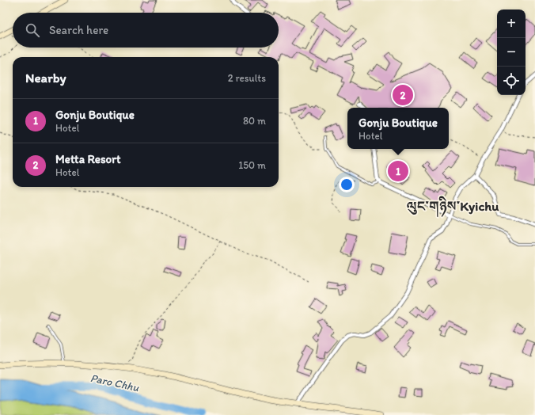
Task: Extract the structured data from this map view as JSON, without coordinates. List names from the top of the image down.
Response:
{
  "districts": ["ལུང་གཉིས་Kyichu"],
  "water": ["Paro Chhu"],
  "page": {
    "map_buttons": ["+", "−"],
    "search": "Search here",
    "heading": ["Nearby", "2 results"],
    "pins": ["2", "1"],
    "list": [
      {
        "mark": "1",
        "name": "Gonju Boutique",
        "note": "Hotel",
        "value": "80 m"
      },
      {
        "mark": "2",
        "name": "Metta Resort",
        "note": "Hotel",
        "value": "150 m"
      }
    ],
    "popup": ["Gonju Boutique", "Hotel"]
  }
}
